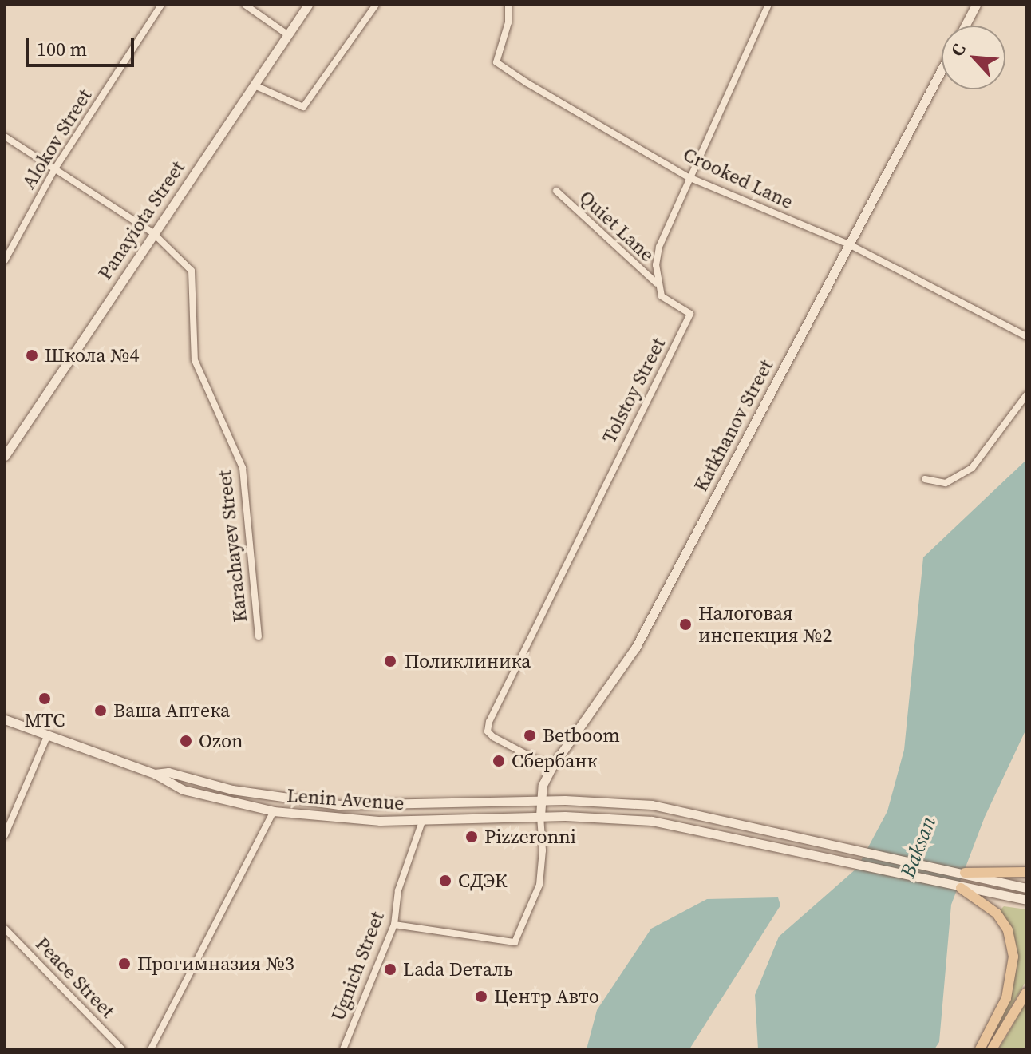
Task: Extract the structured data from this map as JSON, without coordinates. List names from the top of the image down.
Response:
{
  "streets": {
    "main road": ["Panayiota Street", "Katkhanov Street", "Lenin Avenue"],
    "street": [
      "Alokov Street",
      "Crooked Lane",
      "Quiet Lane",
      "Tolstoy Street",
      "Karachayev Street",
      "Ugnich Street",
      "Peace Street"
    ]
  },
  "crossings": [
    ["Alokov Street", "Karachayev Street"],
    ["Crooked Lane", "Katkhanov Street"],
    ["Panayiota Street", "Karachayev Street"],
    ["Quiet Lane", "Tolstoy Street"],
    ["Tolstoy Street", "Katkhanov Street"],
    ["Katkhanov Street", "Lenin Avenue"],
    ["Lenin Avenue", "Ugnich Street"]
  ],
  "water": ["Baksan"],
  "places": [
    "Школа №4",
    "Налоговая инспекция №2",
    "Поликлиника",
    "МТС",
    "Ваша Аптека",
    "Betboom",
    "Ozon",
    "Сбербанк",
    "Pizzeronni",
    "СДЭК",
    "Прогимназия №3",
    "Lada Dеталь",
    "Центр Авто"
  ],
  "scale_bar": "100 m",
  "north": "top left"
}
